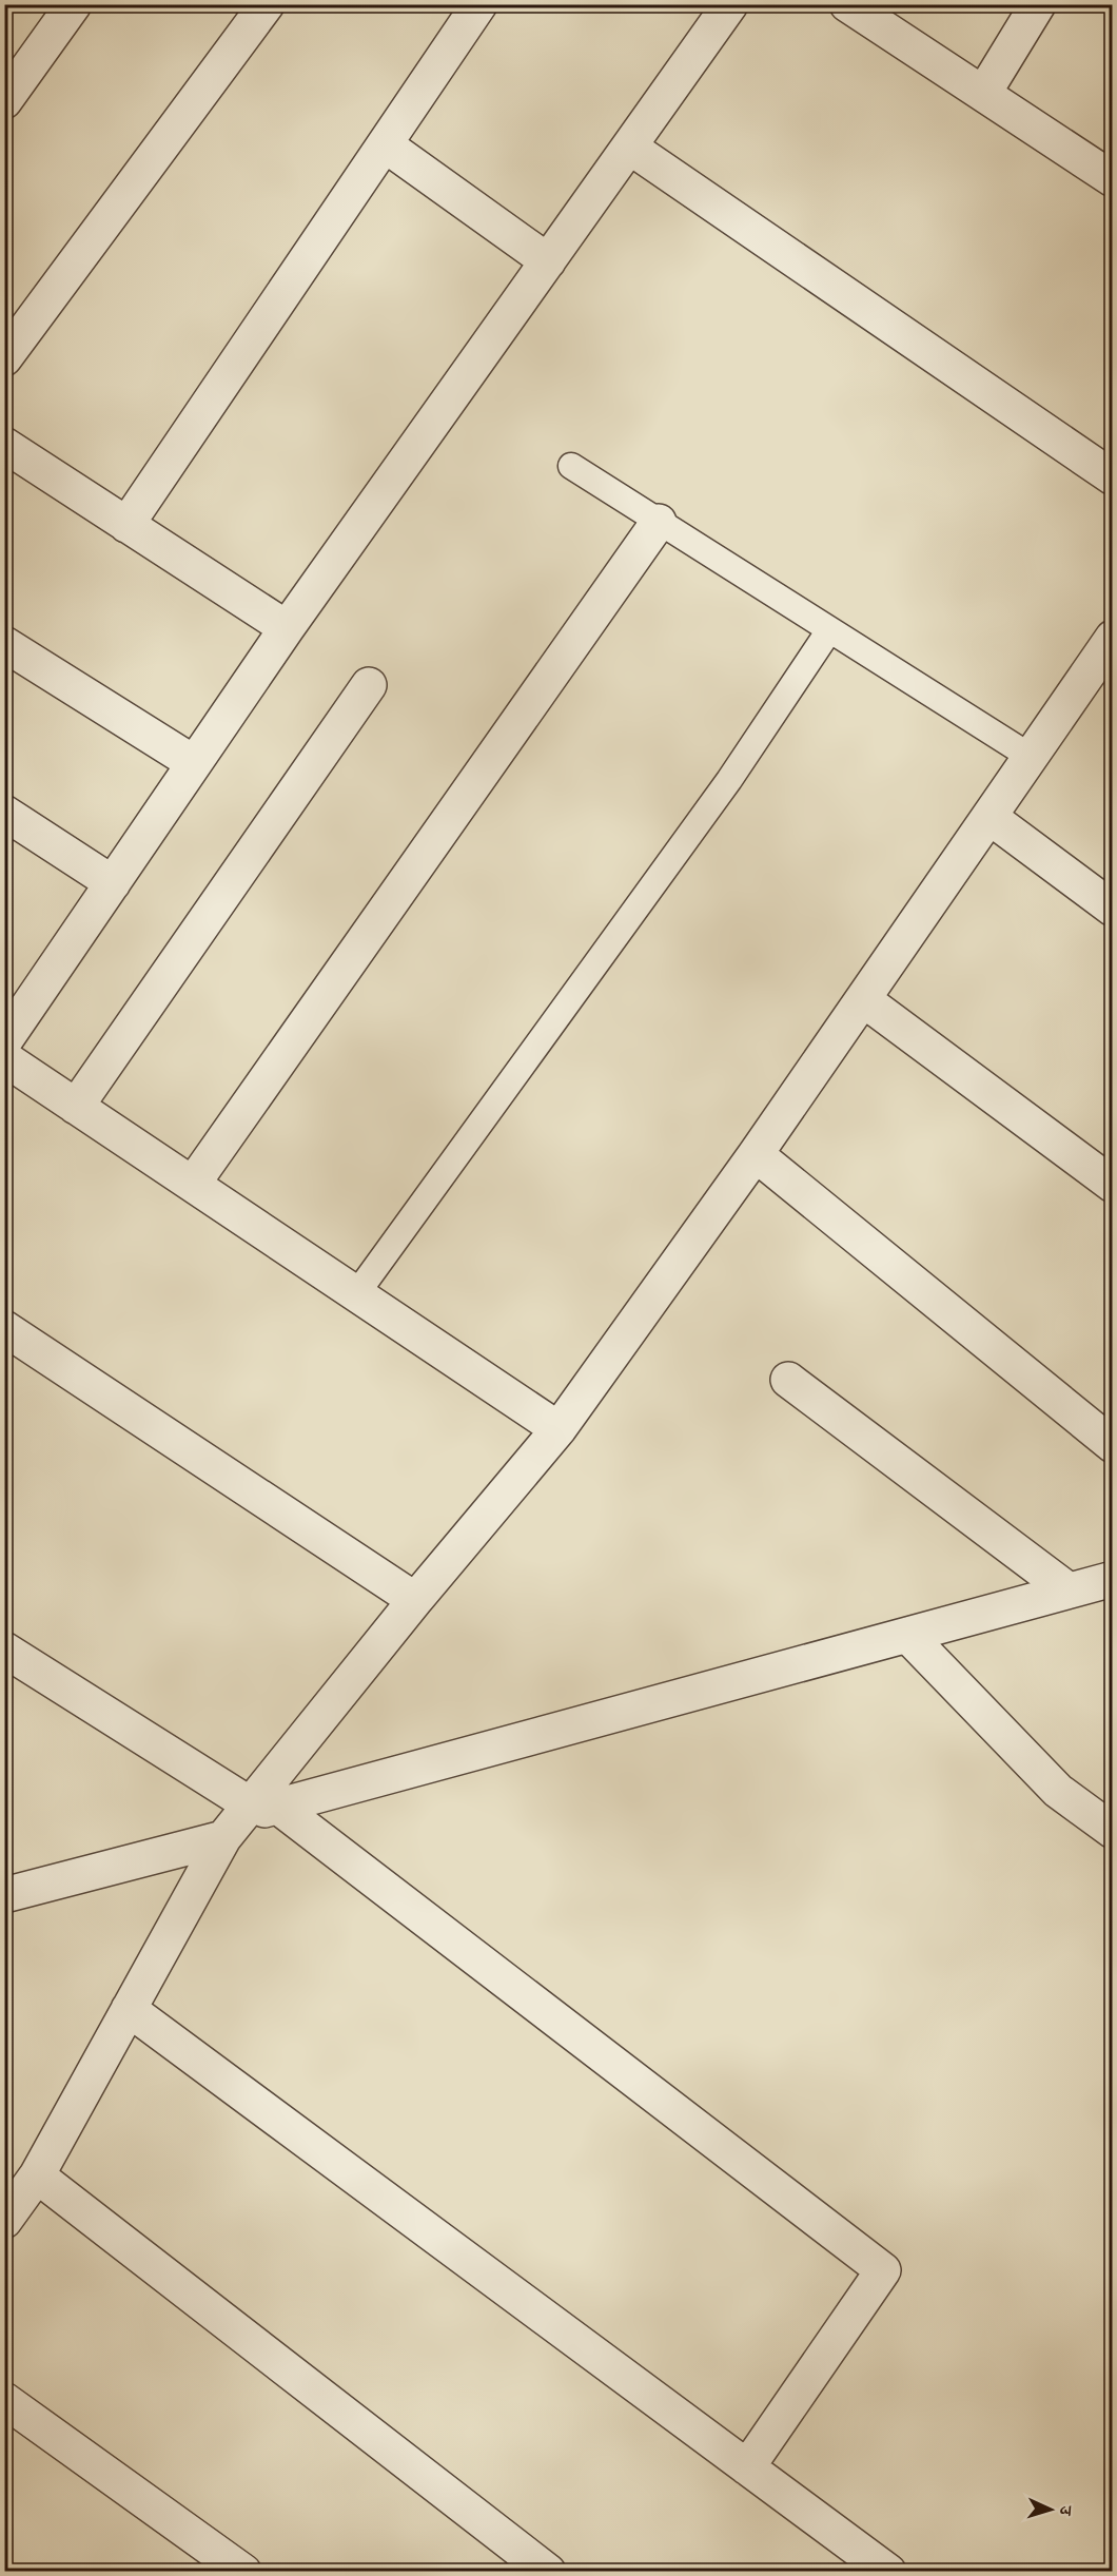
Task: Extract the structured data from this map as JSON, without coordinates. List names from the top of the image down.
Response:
{
  "north": "right"
}
